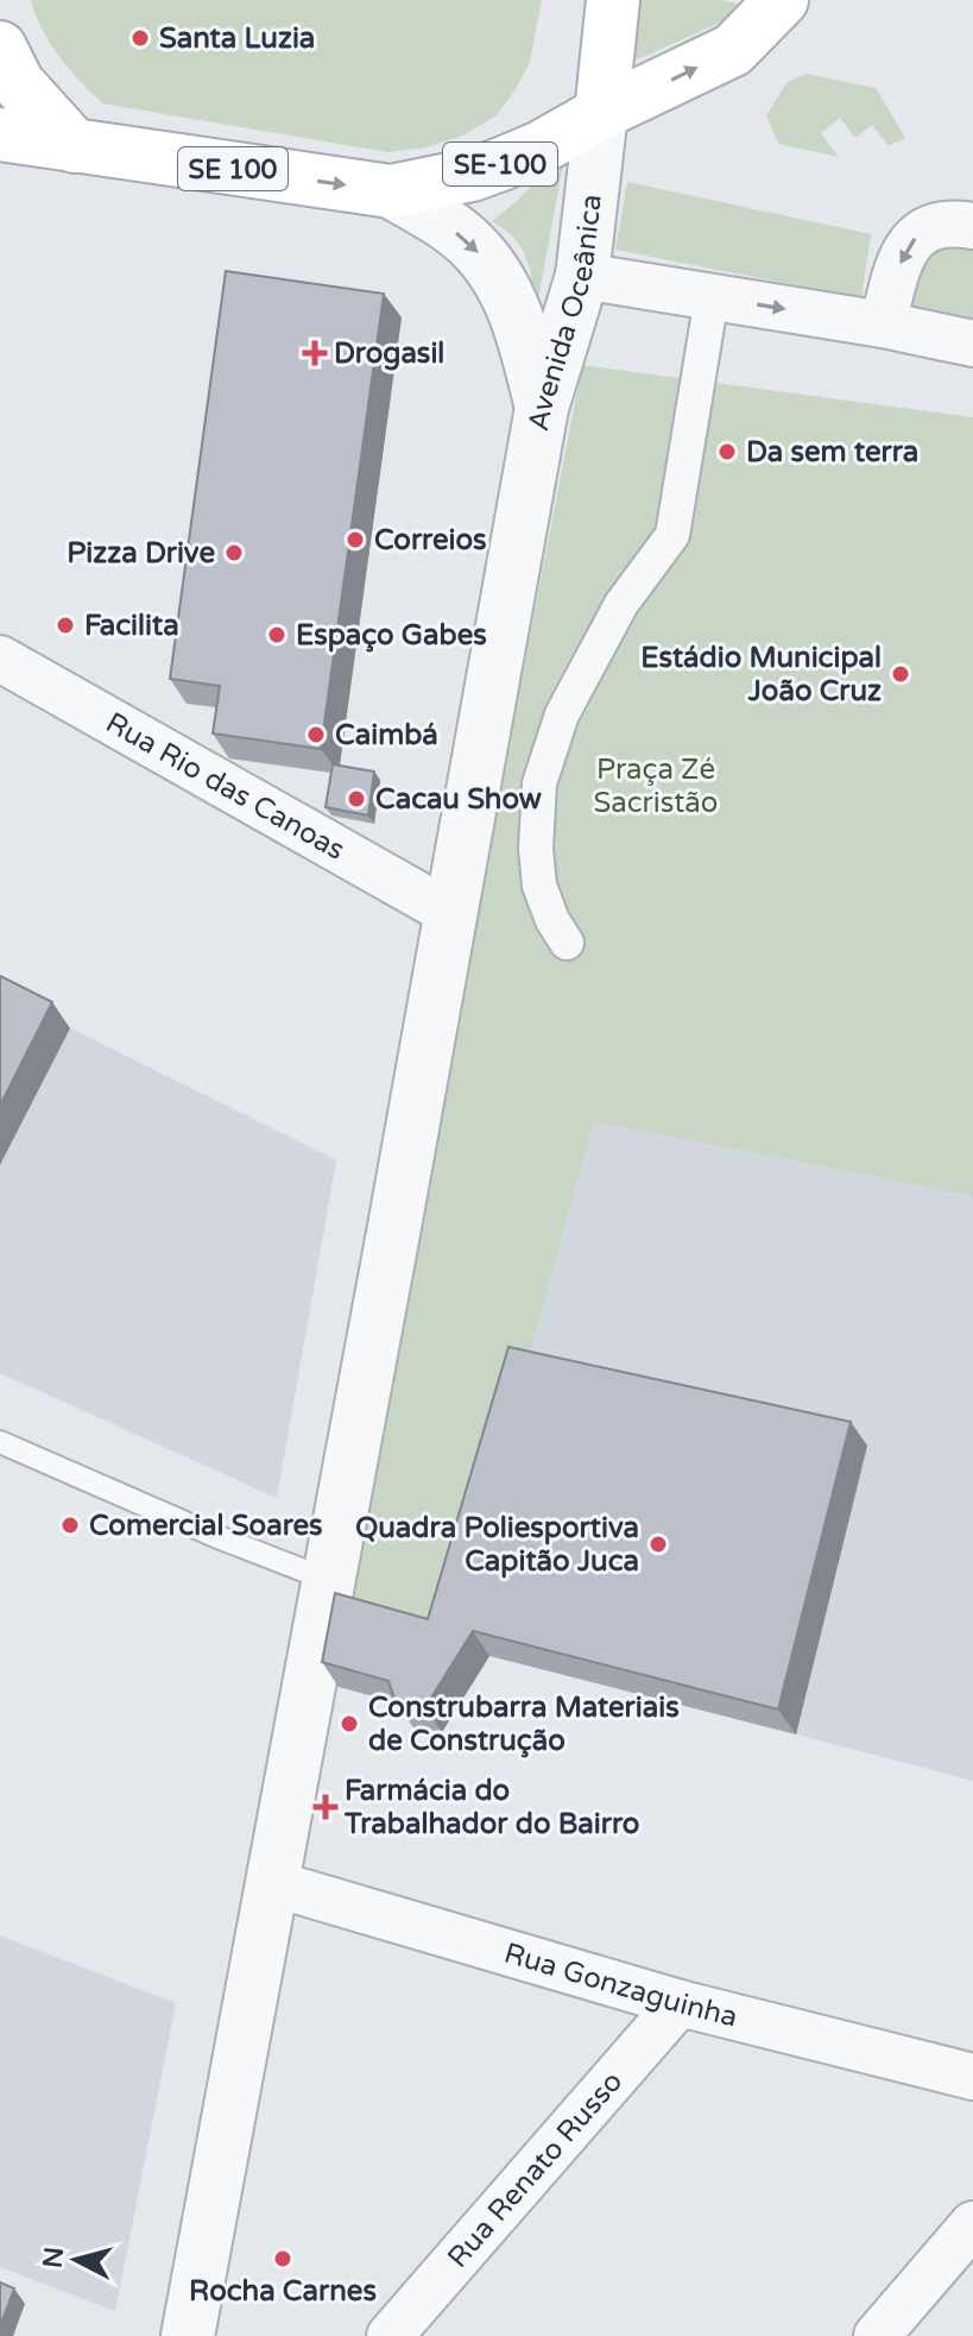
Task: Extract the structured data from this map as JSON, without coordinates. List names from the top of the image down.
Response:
{
  "streets": {
    "main road": ["SE-100", "SE 100"],
    "street": [
      "Avenida Oceânica",
      "Rua Rio das Canoas",
      "Rua Gonzaguinha",
      "Rua Renato Russo"
    ]
  },
  "crossings": [
    ["SE-100", "SE 100"],
    ["SE-100", "Avenida Oceânica"],
    ["SE 100", "Avenida Oceânica"],
    ["Rua Gonzaguinha", "Rua Renato Russo"]
  ],
  "one_way": ["Avenida Oceânica"],
  "parks": ["Praça Zé Sacristão"],
  "places": {
    "other": [
      "Santa Luzia",
      "Da sem terra",
      "Correios",
      "Pizza Drive",
      "Facilita",
      "Espaço Gabes",
      "Estádio Municipal João Cruz",
      "Caimbá",
      "Cacau Show",
      "Comercial Soares",
      "Quadra Poliesportiva Capitão Juca",
      "Construbarra Materiais de Construção",
      "Rocha Carnes"
    ],
    "health": ["Drogasil", "Farmácia do Trabalhador do Bairro"]
  },
  "north": "left"
}
